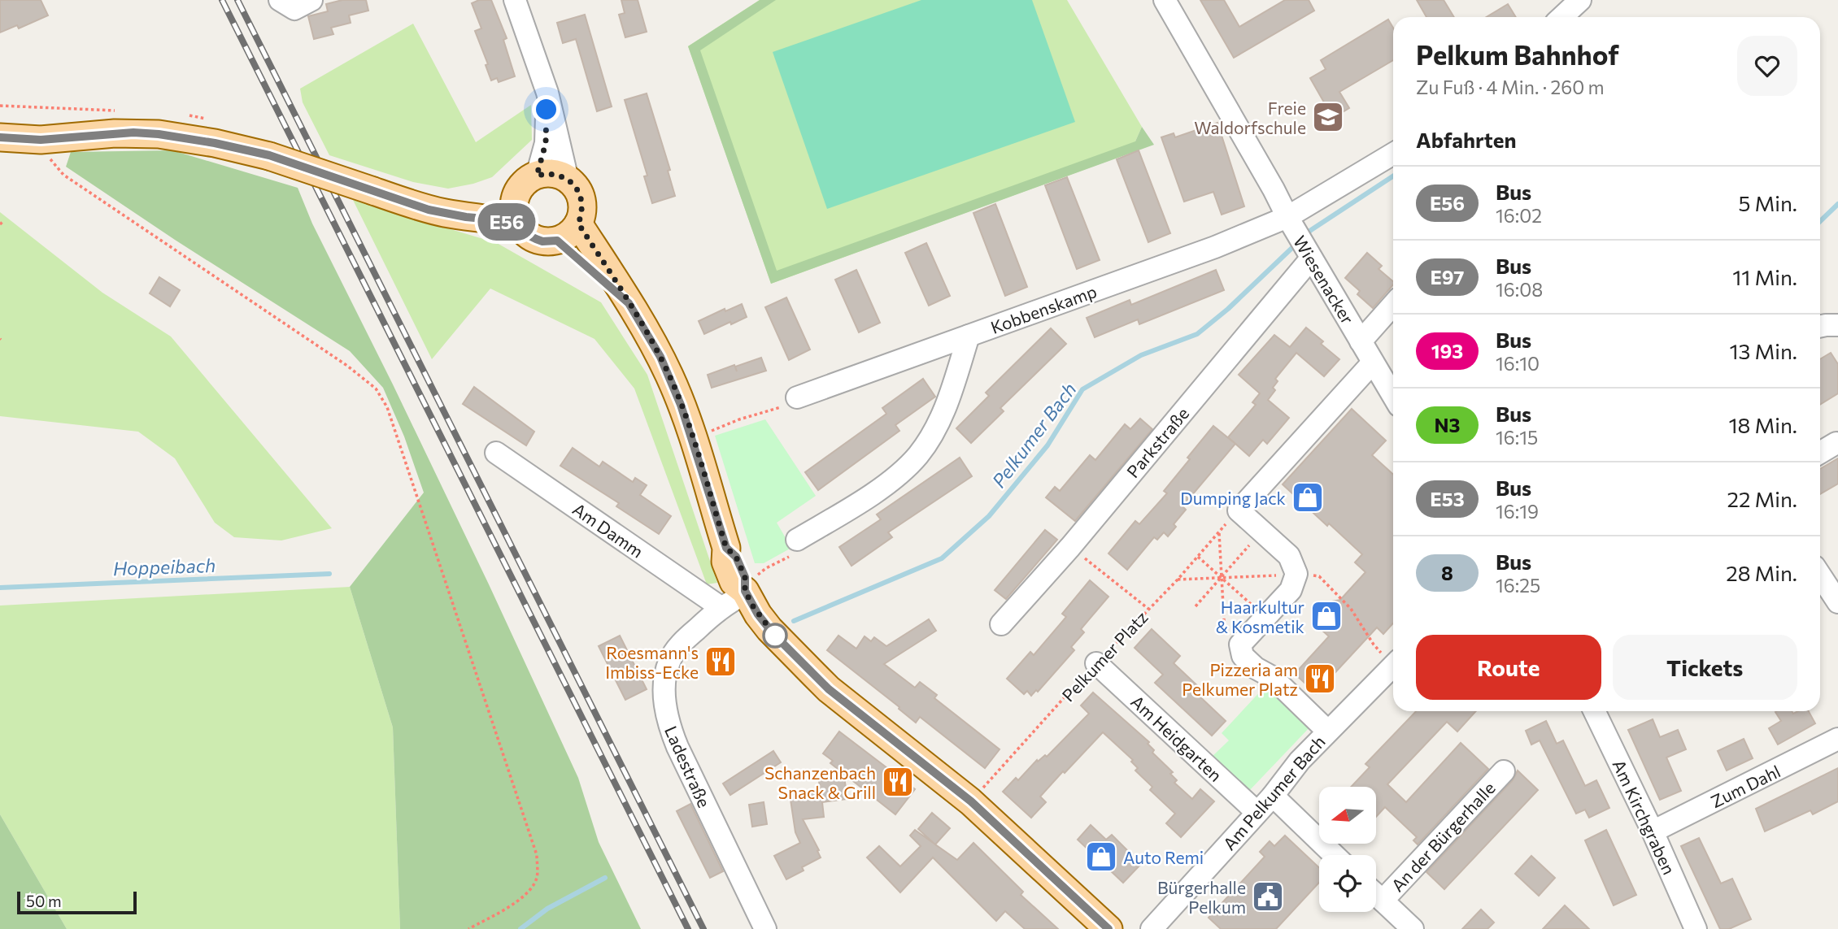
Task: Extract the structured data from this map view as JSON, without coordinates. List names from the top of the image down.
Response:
{
  "streets": {
    "street": [
      "Wiesenacker",
      "Kobbenskamp",
      "Parkstraße",
      "Am Damm",
      "Am Heidgarten",
      "Ladestraße",
      "Zum Dahl",
      "Am Pelkumer Bach",
      "Am Kirchgraben",
      "An der Bürgerhalle"
    ],
    "path": ["Pelkumer Platz"]
  },
  "crossings": [
    ["Wiesenacker", "Kobbenskamp"],
    ["Wiesenacker", "Parkstraße"],
    ["Kobbenskamp", "Parkstraße"],
    ["Am Damm", "Ladestraße"],
    ["Pelkumer Platz", "Am Heidgarten"],
    ["Am Heidgarten", "Am Pelkumer Bach"],
    ["Zum Dahl", "Am Kirchgraben"]
  ],
  "water": ["Pelkumer Bach", "Hoppeibach"],
  "places": {
    "school or university": ["Freie Waldorfschule"],
    "shop": ["Dumping Jack", "Haarkultur & Kosmetik", "Auto Remi"],
    "restaurant": ["Roesmann's Imbiss-Ecke", "Pizzeria am Pelkumer Platz", "Schanzenbach Snack & Grill"],
    "public building": ["Bürgerhalle Pelkum"]
  },
  "lines": ["bus line E56"],
  "scale_bar": "50 m",
  "north": "left",
  "page": {
    "on_map": "E56",
    "heading": [
      ["Pelkum Bahnhof", "Zu Fuß · 4 Min. · 260 m"],
      "Abfahrten"
    ],
    "list": [
      {
        "mark": "E56",
        "name": "Bus",
        "note": "16:02",
        "value": "5 Min."
      },
      {
        "mark": "E97",
        "name": "Bus",
        "note": "16:08",
        "value": "11 Min."
      },
      {
        "mark": "193",
        "name": "Bus",
        "note": "16:10",
        "value": "13 Min."
      },
      {
        "mark": "N3",
        "name": "Bus",
        "note": "16:15",
        "value": "18 Min."
      },
      {
        "mark": "E53",
        "name": "Bus",
        "note": "16:19",
        "value": "22 Min."
      },
      {
        "mark": "8",
        "name": "Bus",
        "note": "16:25",
        "value": "28 Min."
      }
    ],
    "buttons": ["Route", "Tickets"],
    "scale": "50 m"
  }
}
